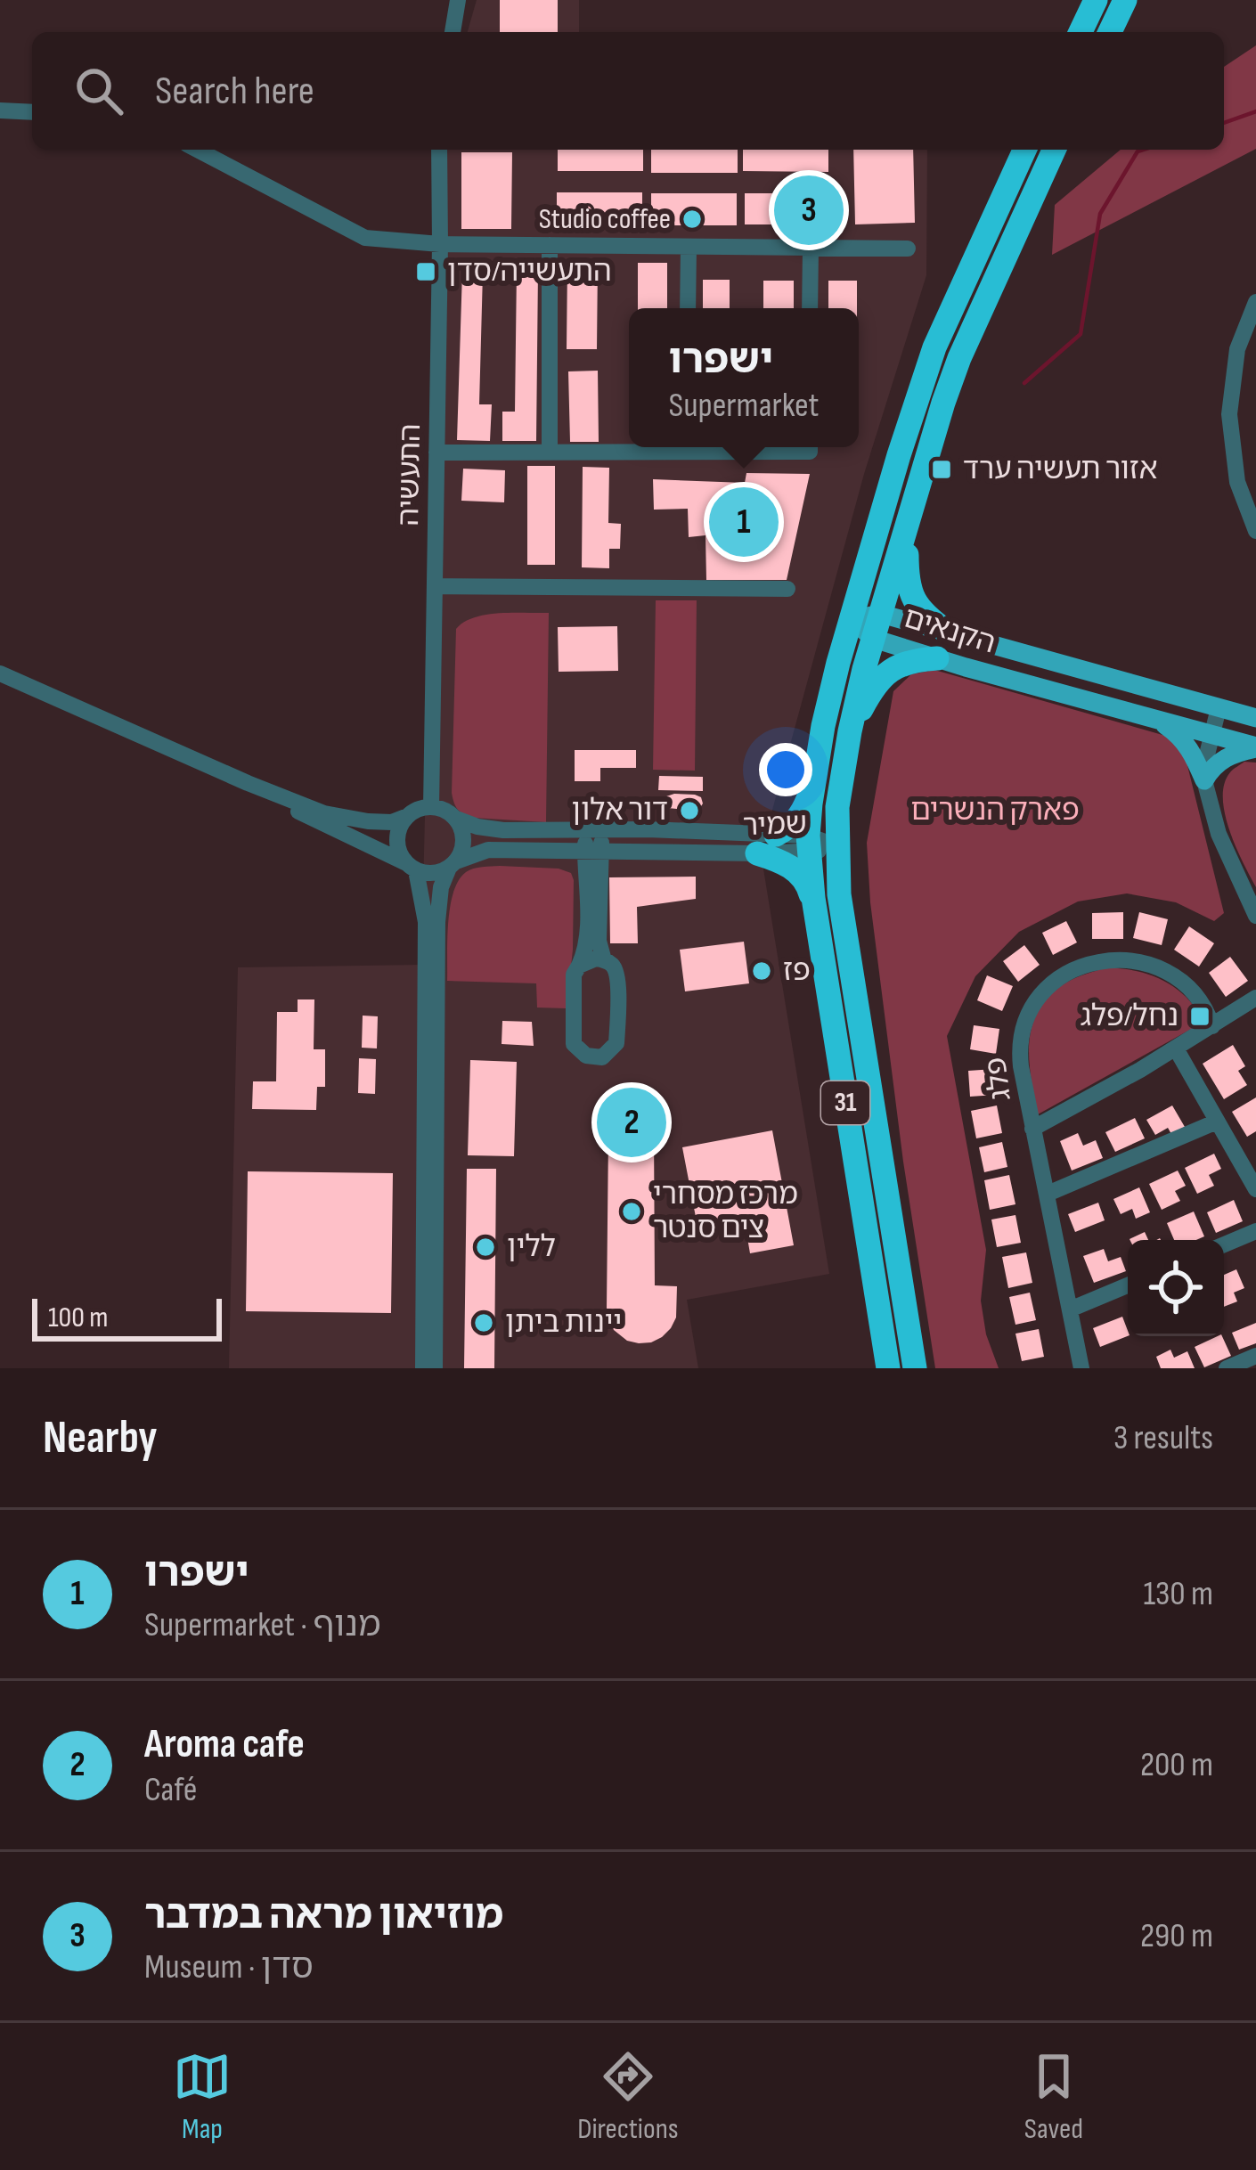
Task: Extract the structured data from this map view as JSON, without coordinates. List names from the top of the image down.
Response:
{
  "streets": {
    "highway": ["31"],
    "main road": ["הקנאים"],
    "street": ["התעשיה", "שמיר", "פלג"]
  },
  "crossings": [
    ["התעשיה", "שמיר"],
    ["הקנאים", "31"],
    ["שמיר", "31"]
  ],
  "parks": ["פארק הנשרים"],
  "places": {
    "other": [
      "Studio coffee",
      "דור אלון",
      "פז",
      "מרכז מסחרי צים סנטר",
      "ללין",
      "יינות ביתן"
    ],
    "transit": ["התעשייה/סדן", "אזור תעשיה ערד", "נחל/פלג"]
  },
  "scale_bar": "100 m",
  "page": {
    "search": "Search here",
    "pins": ["3", "1", "2"],
    "popup": ["ישפרו", "Supermarket"],
    "scale": "100 m",
    "heading": ["Nearby", "3 results"],
    "list": [
      {
        "mark": "1",
        "name": "ישפרו",
        "note": "Supermarket · מנוף",
        "value": "130 m"
      },
      {
        "mark": "2",
        "name": "Aroma cafe",
        "note": "Café",
        "value": "200 m"
      },
      {
        "mark": "3",
        "name": "מוזיאון מראה במדבר",
        "note": "Museum · סדן",
        "value": "290 m"
      }
    ],
    "nav": ["Map", "Directions", "Saved"]
  }
}
